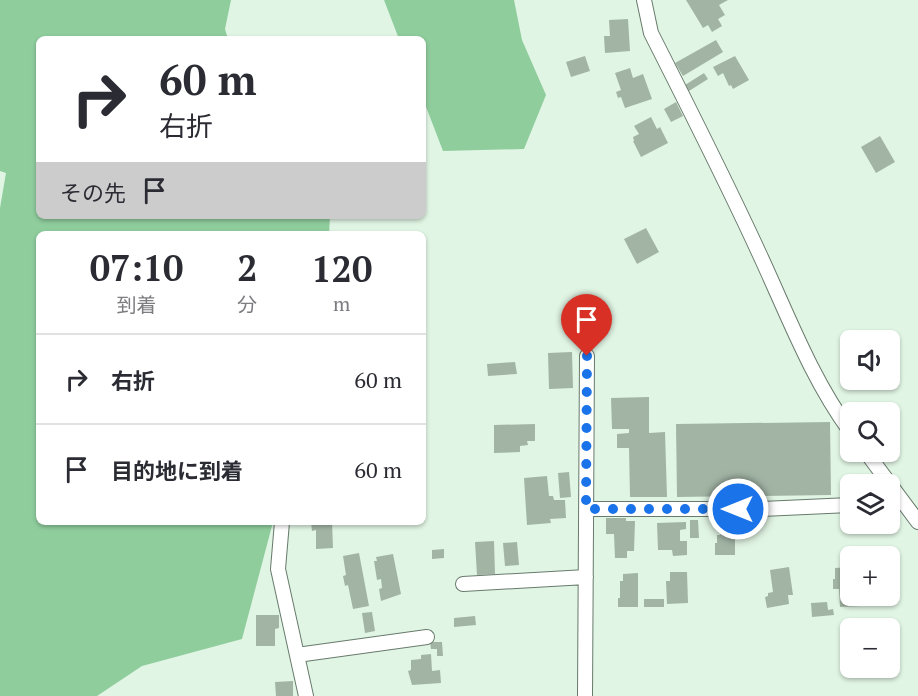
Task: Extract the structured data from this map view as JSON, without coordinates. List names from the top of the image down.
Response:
{
  "page": {
    "turn": ["60 m", "右折"],
    "then": "その先",
    "eta": [
      "07:10",
      "到着",
      "2",
      "分",
      "120",
      "m"
    ],
    "map_buttons": ["+", "−"],
    "list": [
      {
        "name": "右折",
        "value": "60 m"
      },
      {
        "name": "目的地に到着",
        "value": "60 m"
      }
    ]
  }
}
